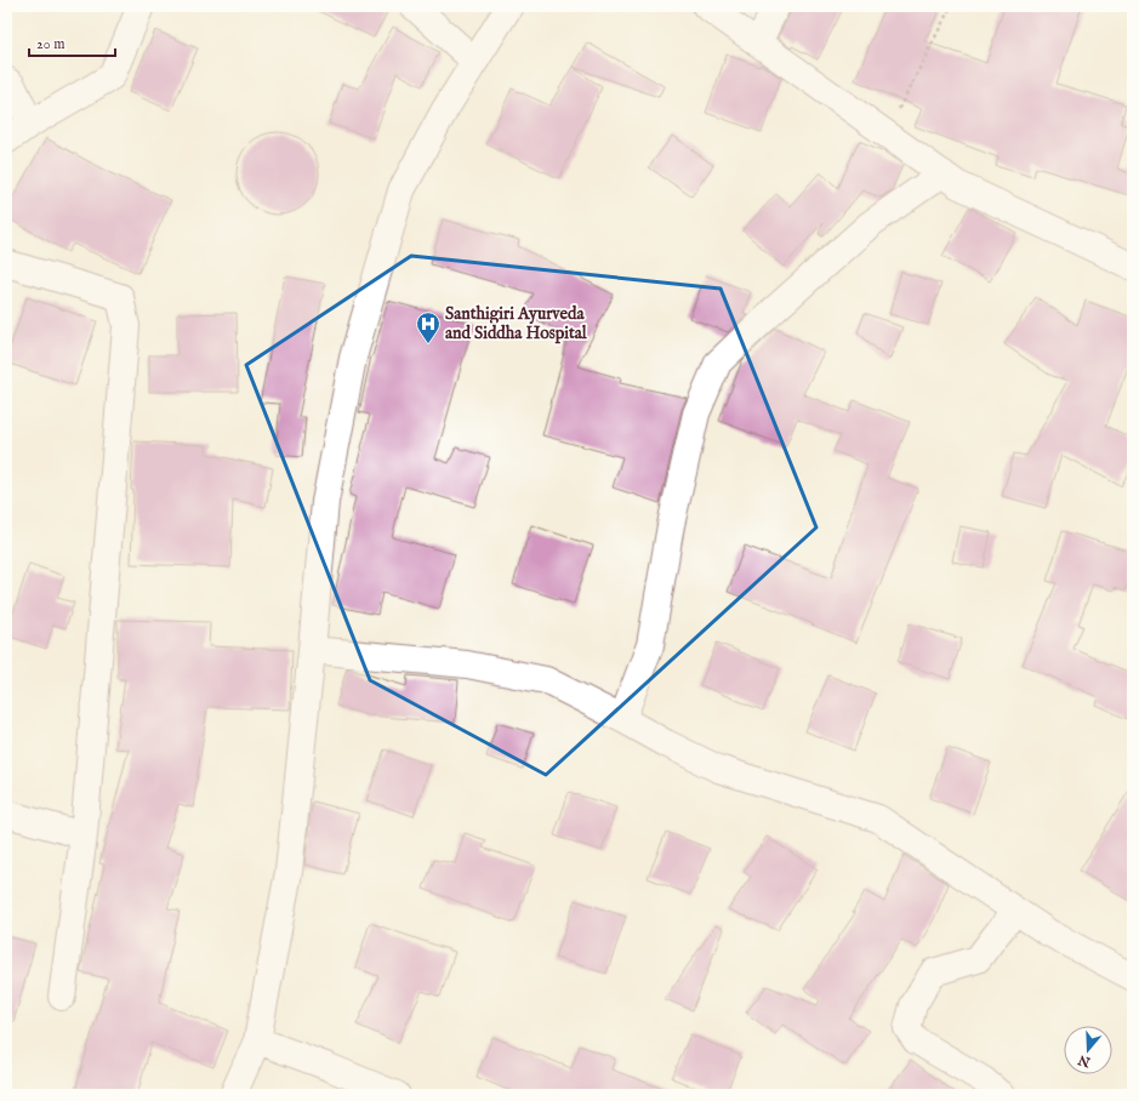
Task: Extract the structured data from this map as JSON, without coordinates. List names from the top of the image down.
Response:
{
  "places": {
    "hospital": ["Santhigiri Ayurveda and Siddha Hospital"]
  },
  "scale_bar": "20 m",
  "north": "bottom"
}
